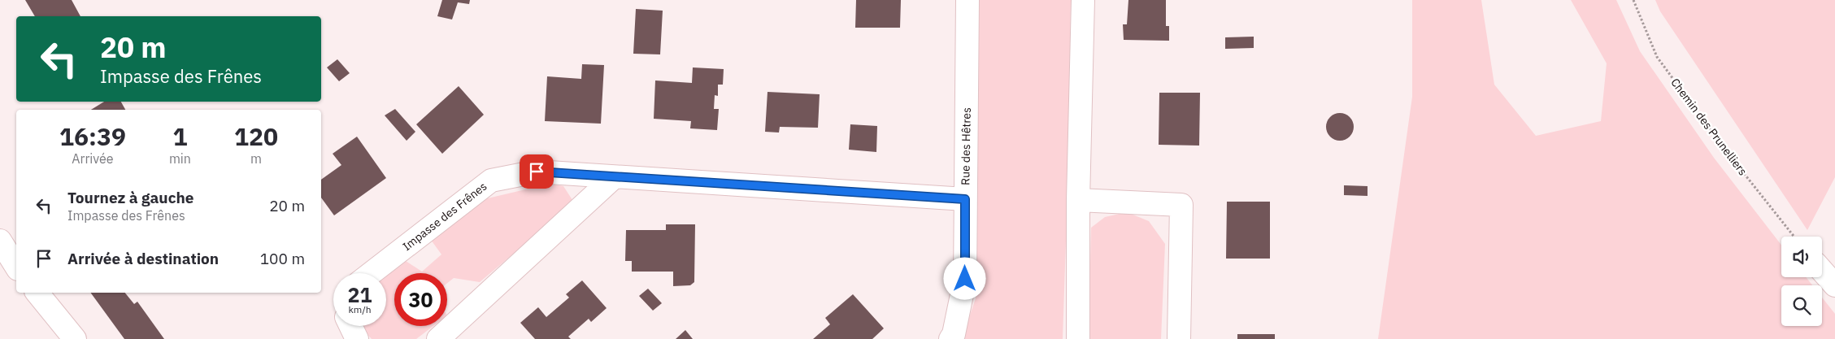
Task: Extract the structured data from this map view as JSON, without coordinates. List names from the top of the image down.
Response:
{
  "streets": {
    "street": ["Rue des Hêtres", "Impasse des Frênes"],
    "path": ["Chemin des Prunelliers"]
  },
  "crossings": [
    ["Rue des Hêtres", "Impasse des Frênes"]
  ],
  "page": {
    "turn": ["20 m", "Impasse des Frênes"],
    "eta": [
      "16:39",
      "Arrivée",
      "1",
      "min",
      "120",
      "m"
    ],
    "list": [
      {
        "name": "Tournez à gauche",
        "note": "Impasse des Frênes",
        "value": "20 m"
      },
      {
        "name": "Arrivée à destination",
        "value": "100 m"
      }
    ],
    "speed": "21 km/h",
    "limit": "30"
  }
}
